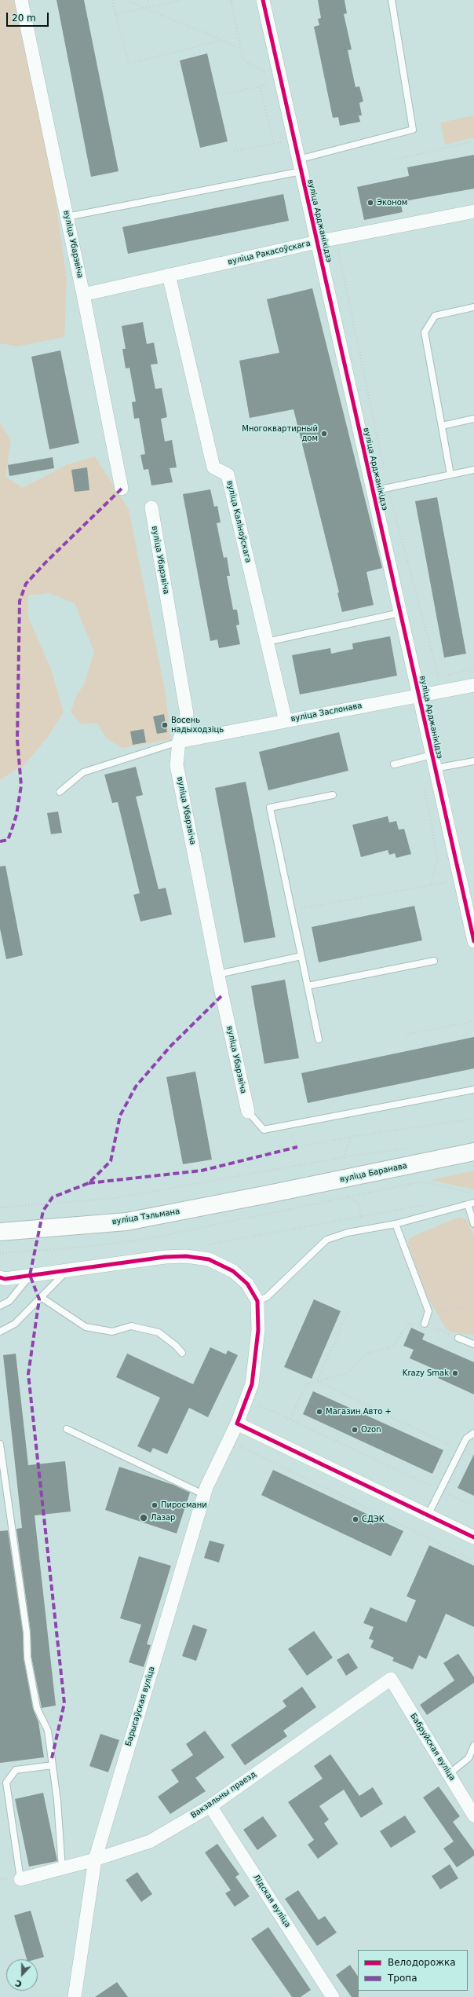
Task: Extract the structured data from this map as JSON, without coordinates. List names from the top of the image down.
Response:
{
  "streets": {
    "main road": ["вуліца Баранава", "вуліца Тэльмана"],
    "street": [
      "вуліца Арджанікідзэ",
      "вуліца Убарэвіча",
      "вуліца Ракасоўскага",
      "вуліца Каліноўскага",
      "вуліца Заслонава",
      "Барысаўская вуліца",
      "Бабруйская вуліца",
      "Вакзальны праезд",
      "Лідская вуліца"
    ]
  },
  "crossings": [
    ["вуліца Арджанікідзэ", "вуліца Ракасоўскага"],
    ["вуліца Арджанікідзэ", "вуліца Заслонава"],
    ["вуліца Убарэвіча", "вуліца Ракасоўскага"],
    ["вуліца Убарэвіча", "вуліца Заслонава"],
    ["вуліца Ракасоўскага", "вуліца Каліноўскага"],
    ["вуліца Каліноўскага", "вуліца Заслонава"],
    ["вуліца Баранава", "вуліца Тэльмана"],
    ["Барысаўская вуліца", "Вакзальны праезд"],
    ["Бабруйская вуліца", "Вакзальны праезд"],
    ["Вакзальны праезд", "Лідская вуліца"]
  ],
  "places": [
    "Эконом",
    "Многоквартирный дом",
    "Восень надыходзіць",
    "Krazy Smak",
    "Магазин Авто +",
    "Ozon",
    "Пиросмани",
    "Лазар",
    "СДЭК"
  ],
  "legend": ["Велодорожка", "Тропа"],
  "scale_bar": "20 m",
  "north": "bottom"
}
